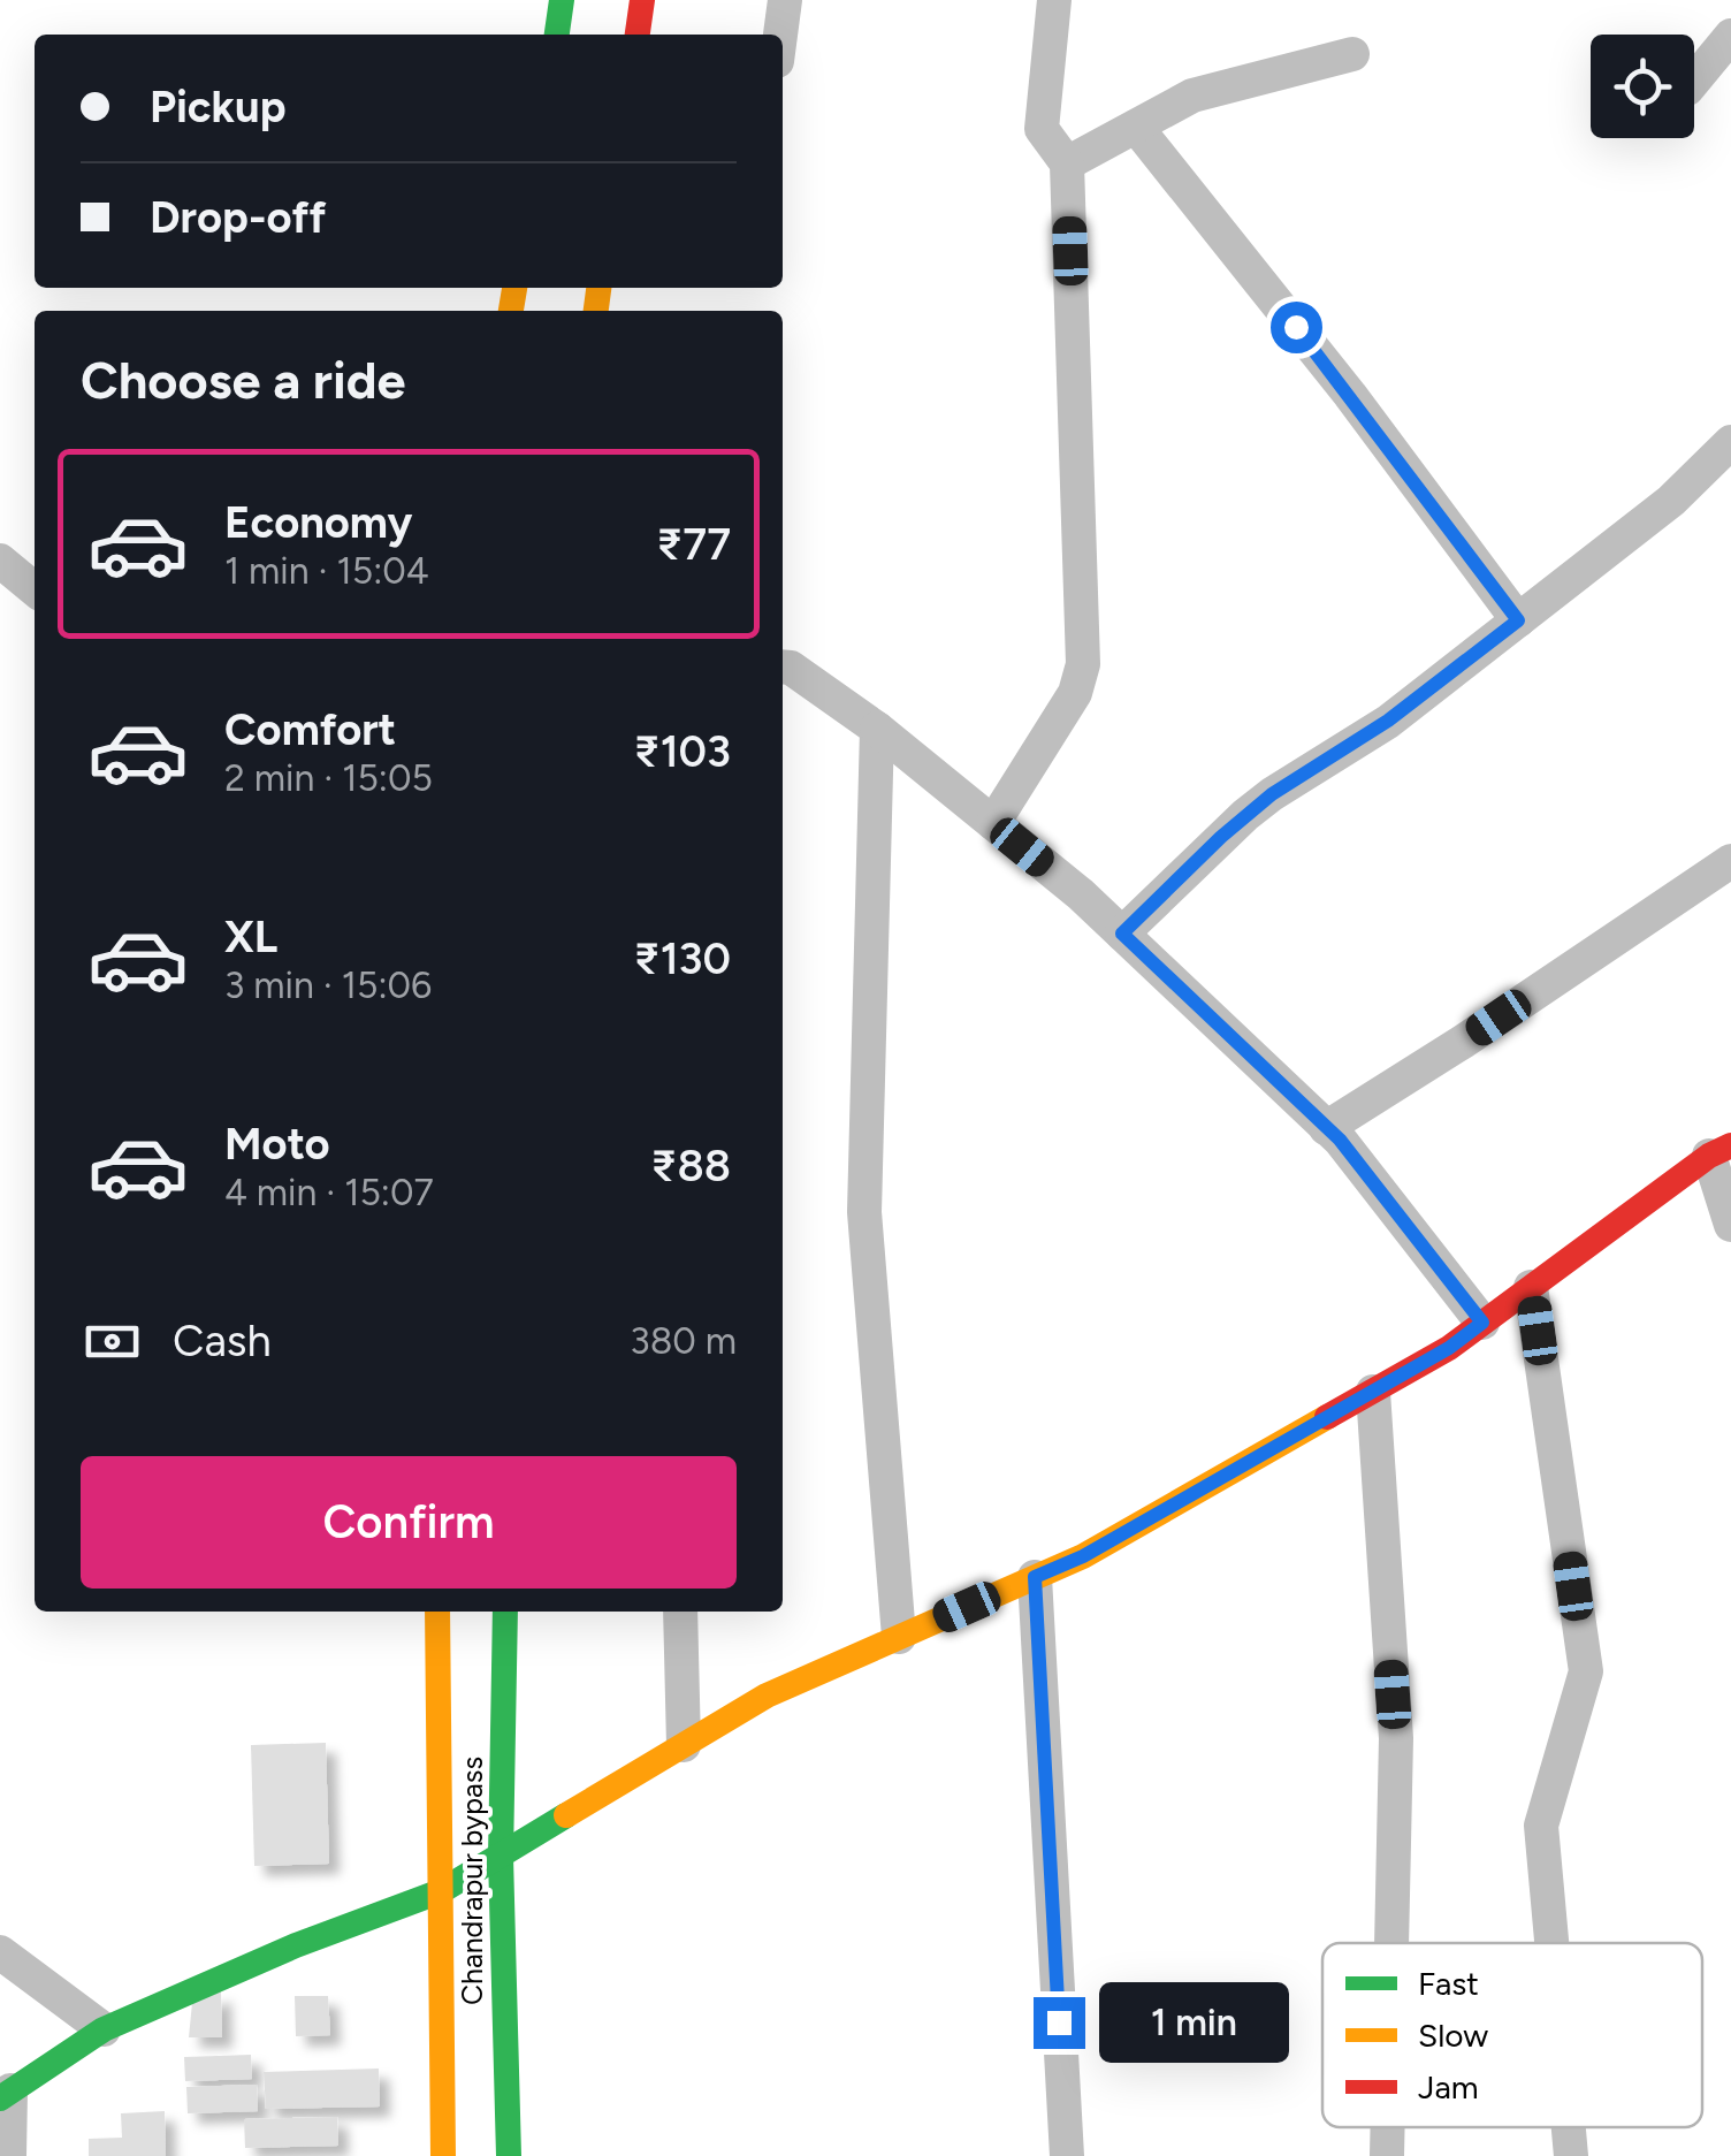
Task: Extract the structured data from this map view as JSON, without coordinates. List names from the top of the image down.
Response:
{
  "streets": {
    "main road": ["Chandrapur bypass"]
  },
  "legend": ["Fast", "Slow", "Jam"],
  "page": {
    "banner": ["Pickup", "Drop-off"],
    "heading": "Choose a ride",
    "list": [
      {
        "name": "Economy",
        "note": "1 min · 15:04",
        "value": "₹77"
      },
      {
        "name": "Comfort",
        "note": "2 min · 15:05",
        "value": "₹103"
      },
      {
        "name": "XL",
        "note": "3 min · 15:06",
        "value": "₹130"
      },
      {
        "name": "Moto",
        "note": "4 min · 15:07",
        "value": "₹88"
      }
    ],
    "pay": ["Cash", "380 m"],
    "buttons": "Confirm",
    "bubble": "1 min"
  }
}
